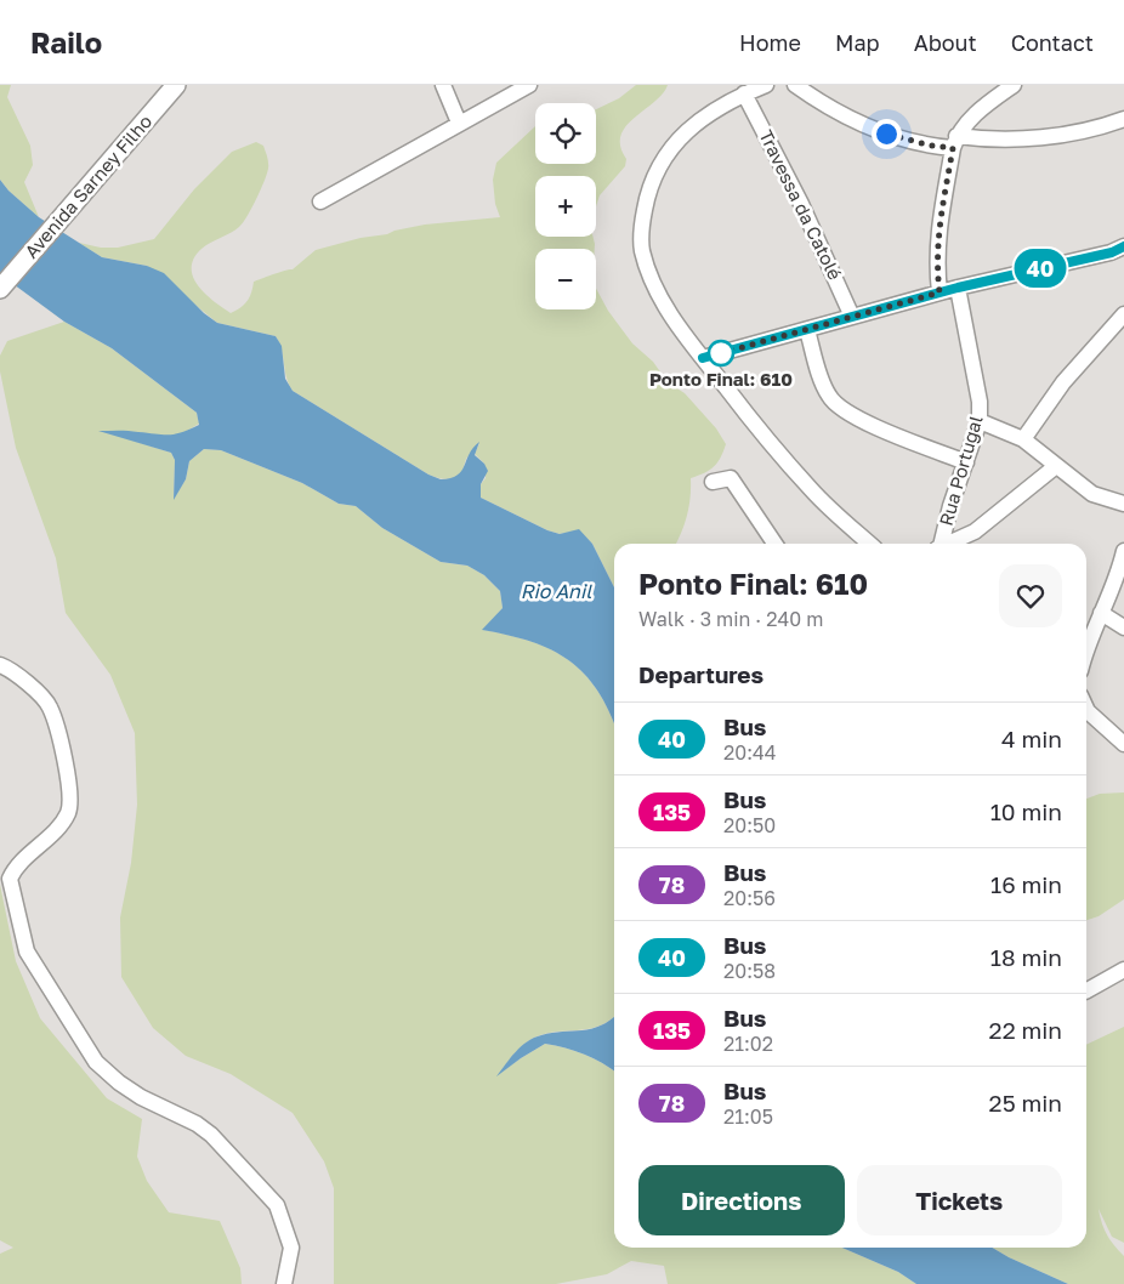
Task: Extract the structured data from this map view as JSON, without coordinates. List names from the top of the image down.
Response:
{
  "streets": {
    "street": ["Avenida Sarney Filho", "Travessa da Catolé", "Rua Portugal"]
  },
  "water": ["Rio Anil"],
  "places": ["Ponto Final: 610"],
  "lines": ["bus line 40"],
  "page": {
    "header": "Railo",
    "nav": [
      "Home",
      "Map",
      "About",
      "Contact"
    ],
    "on_map": "40",
    "map_buttons": ["+", "−"],
    "heading": [
      ["Ponto Final: 610", "Walk · 3 min · 240 m"],
      "Departures"
    ],
    "list": [
      {
        "mark": "40",
        "name": "Bus",
        "note": "20:44",
        "value": "4 min"
      },
      {
        "mark": "135",
        "name": "Bus",
        "note": "20:50",
        "value": "10 min"
      },
      {
        "mark": "78",
        "name": "Bus",
        "note": "20:56",
        "value": "16 min"
      },
      {
        "mark": "40",
        "name": "Bus",
        "note": "20:58",
        "value": "18 min"
      },
      {
        "mark": "135",
        "name": "Bus",
        "note": "21:02",
        "value": "22 min"
      },
      {
        "mark": "78",
        "name": "Bus",
        "note": "21:05",
        "value": "25 min"
      }
    ],
    "buttons": ["Directions", "Tickets"]
  }
}
